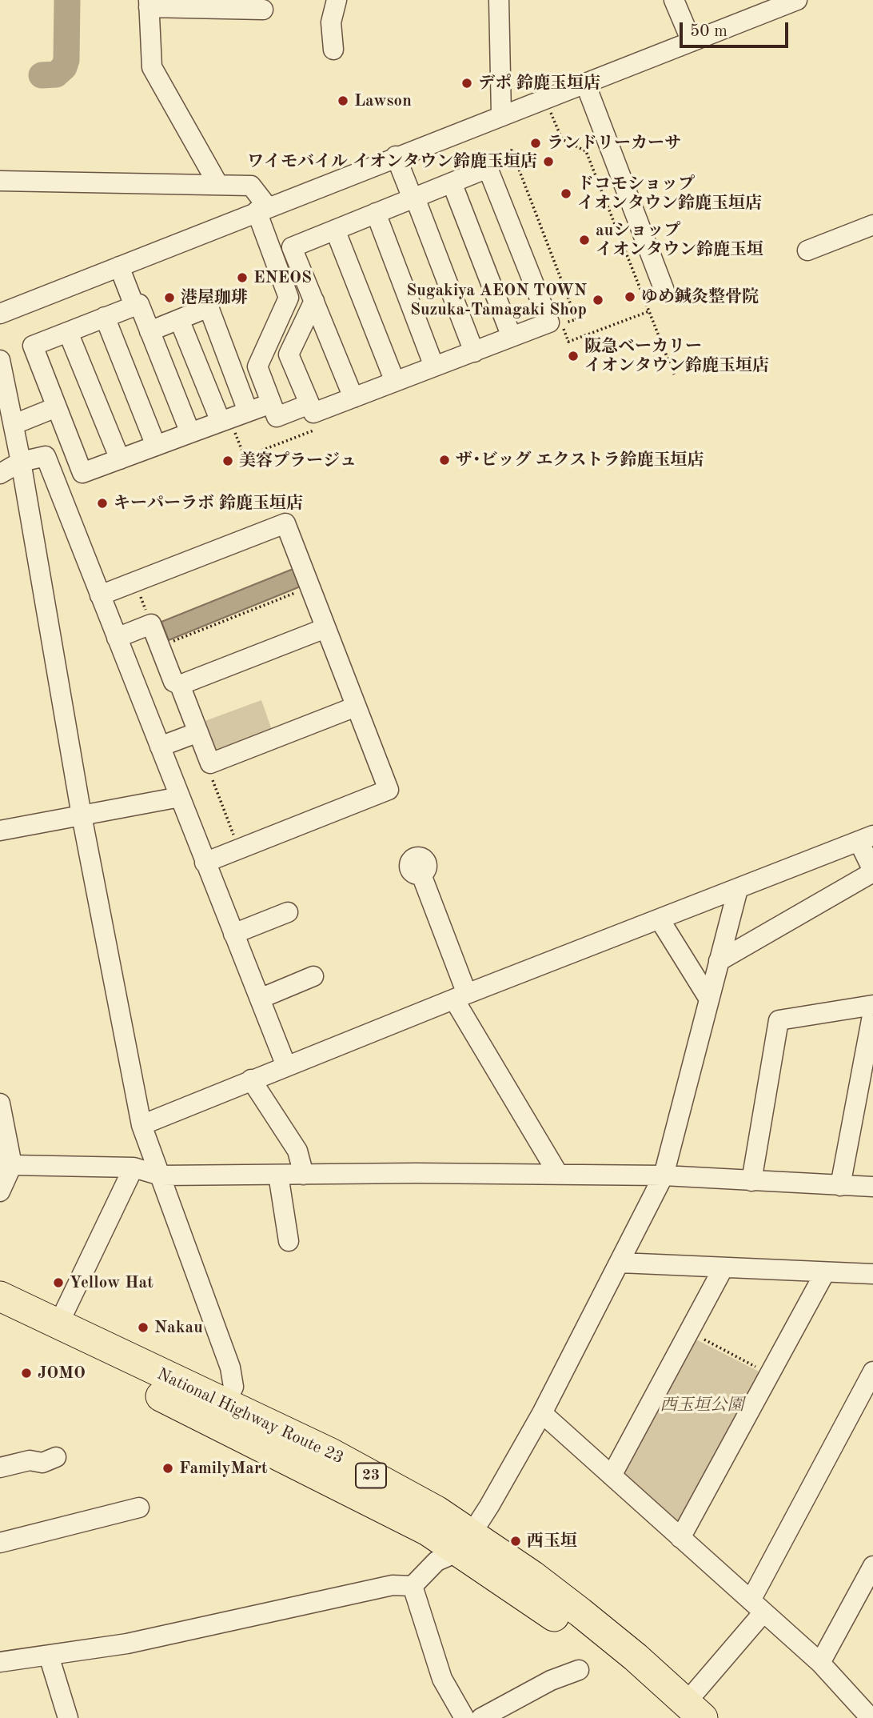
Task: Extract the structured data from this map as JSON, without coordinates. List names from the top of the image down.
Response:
{
  "streets": {
    "highway": ["National Highway Route 23", "23"]
  },
  "parks": ["西玉垣公園"],
  "places": [
    "デポ 鈴鹿玉垣店",
    "Lawson",
    "ランドリーカーサ",
    "ワイモバイル イオンタウン鈴鹿玉垣店",
    "ドコモショップ イオンタウン鈴鹿玉垣店",
    "auショップ イオンタウン鈴鹿玉垣",
    "ENEOS",
    "ゆめ鍼灸整骨院",
    "港屋珈琲",
    "Sugakiya AEON TOWN Suzuka-Tamagaki Shop",
    "阪急ベーカリー イオンタウン鈴鹿玉垣店",
    "ザ･ビッグ エクストラ鈴鹿玉垣店",
    "美容プラージュ",
    "キーパーラボ 鈴鹿玉垣店",
    "Yellow Hat",
    "Nakau",
    "JOMO",
    "FamilyMart",
    "西玉垣"
  ],
  "scale_bar": "50 m"
}
